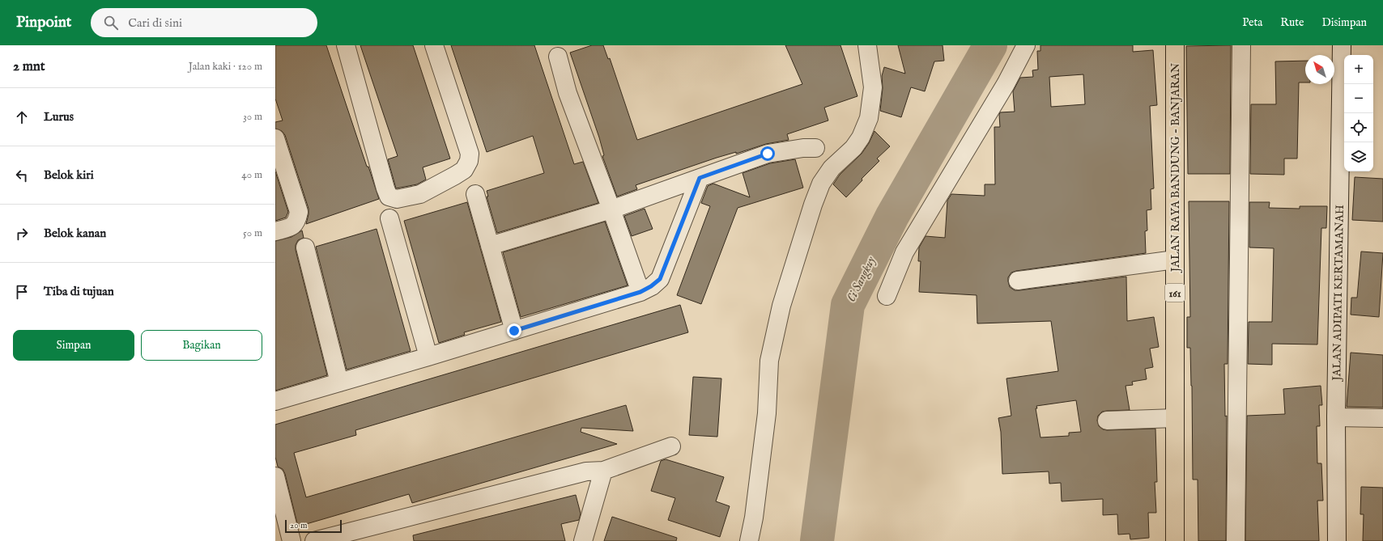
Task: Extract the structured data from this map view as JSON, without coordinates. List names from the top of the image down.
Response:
{
  "streets": {
    "main road": ["JALAN RAYA BANDUNG - BANJARAN", "161"],
    "street": ["JALAN ADIPATI KERTAMANAH"]
  },
  "water": ["Ci Sangkuy"],
  "scale_bar": "20 m",
  "north": "top left",
  "page": {
    "header": "Pinpoint",
    "search": "Cari di sini",
    "nav": ["Peta", "Rute", "Disimpan"],
    "heading": ["2 mnt", "Jalan kaki · 120 m"],
    "map_buttons": ["+", "−"],
    "list": [
      ["Lurus", "30 m"],
      ["Belok kiri", "40 m"],
      ["Belok kanan", "50 m"],
      "Tiba di tujuan"
    ],
    "buttons": ["Simpan", "Bagikan"],
    "scale": "20 m"
  }
}
